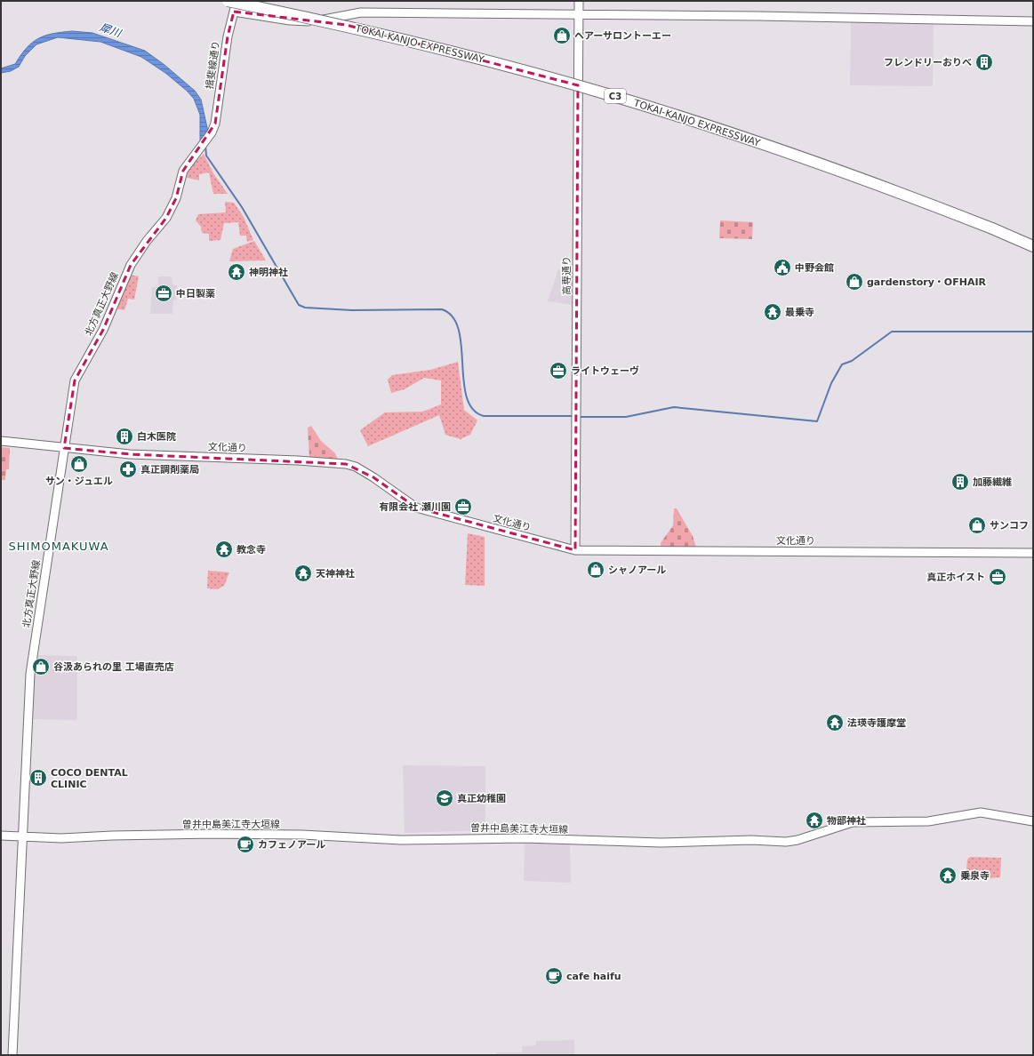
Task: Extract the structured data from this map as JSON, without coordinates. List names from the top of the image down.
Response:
{
  "streets": {
    "highway": ["TOKAI-KANJO EXPRESSWAY", "C3"],
    "street": [
      "揖斐線通り",
      "高専通り",
      "北方真正大野線",
      "文化通り",
      "曽井中島美江寺大垣線"
    ]
  },
  "crossings": [
    ["揖斐線通り", "北方真正大野線"],
    ["高専通り", "文化通り"],
    ["北方真正大野線", "文化通り"],
    ["北方真正大野線", "曽井中島美江寺大垣線"]
  ],
  "districts": ["SHIMOMAKUWA"],
  "water": ["犀川"],
  "places": {
    "shop": [
      "ヘアーサロントーエー",
      "gardenstory・OFHAIR",
      "サン・ジュエル",
      "サンコフ",
      "シャノアール",
      "谷汲あられの里 工場直売店"
    ],
    "building": [
      "フレンドリーおりべ",
      "白木医院",
      "加藤繊維",
      "COCO DENTAL CLINIC"
    ],
    "public building": ["中野会館"],
    "temple": [
      "神明神社",
      "最乗寺",
      "教念寺",
      "天神神社",
      "法瑛寺護摩堂",
      "物部神社",
      "乗泉寺"
    ],
    "office": [
      "中日製薬",
      "ライトウェーヴ",
      "有限会社 瀬川園",
      "真正ホイスト"
    ],
    "pharmacy": ["真正調剤薬局"],
    "school or university": ["真正幼稚園"],
    "cafe": ["カフェノアール", "cafe haifu"]
  }
}
